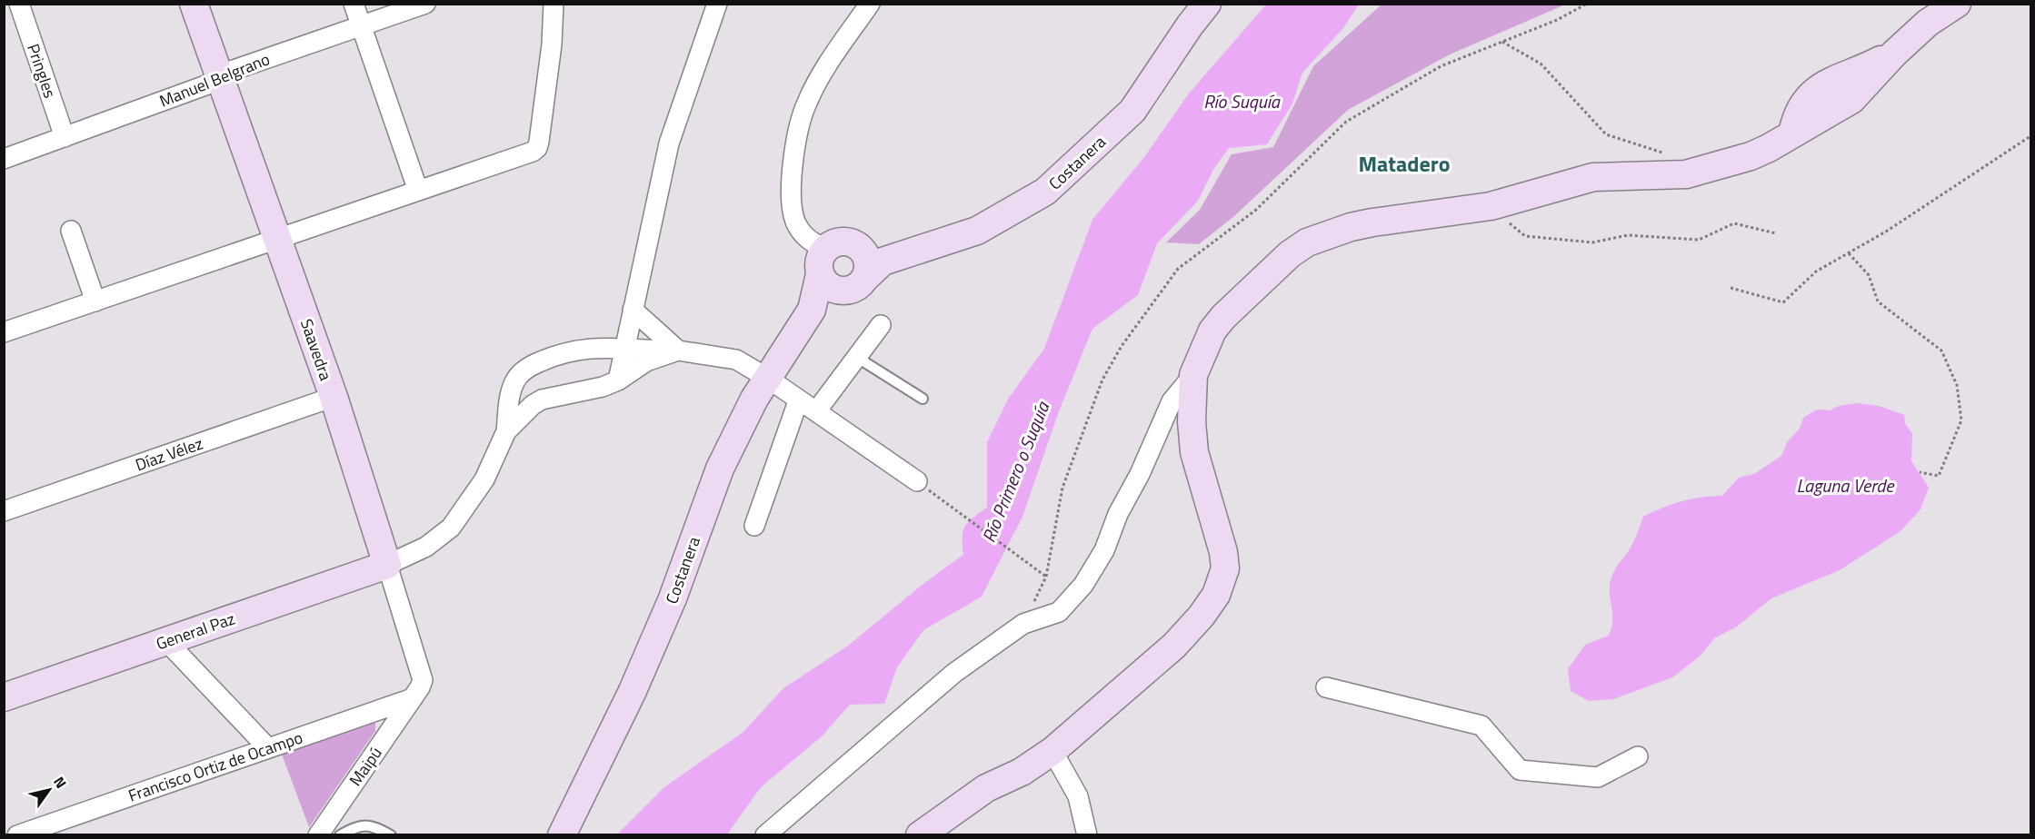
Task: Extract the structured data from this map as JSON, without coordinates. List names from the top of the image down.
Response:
{
  "streets": {
    "street": [
      "Pringles",
      "Manuel Belgrano",
      "Costanera",
      "Saavedra",
      "Díaz Vélez",
      "General Paz",
      "Francisco Ortiz de Ocampo",
      "Maipú"
    ]
  },
  "crossings": [
    ["Pringles", "Manuel Belgrano"],
    ["Manuel Belgrano", "Saavedra"],
    ["Saavedra", "Díaz Vélez"],
    ["Saavedra", "General Paz"],
    ["Saavedra", "Francisco Ortiz de Ocampo"],
    ["Saavedra", "Maipú"],
    ["Francisco Ortiz de Ocampo", "Maipú"]
  ],
  "districts": ["Matadero"],
  "water": ["Río Suquía", "Río Primero o Suquía", "Laguna Verde"],
  "north": "top right"
}
